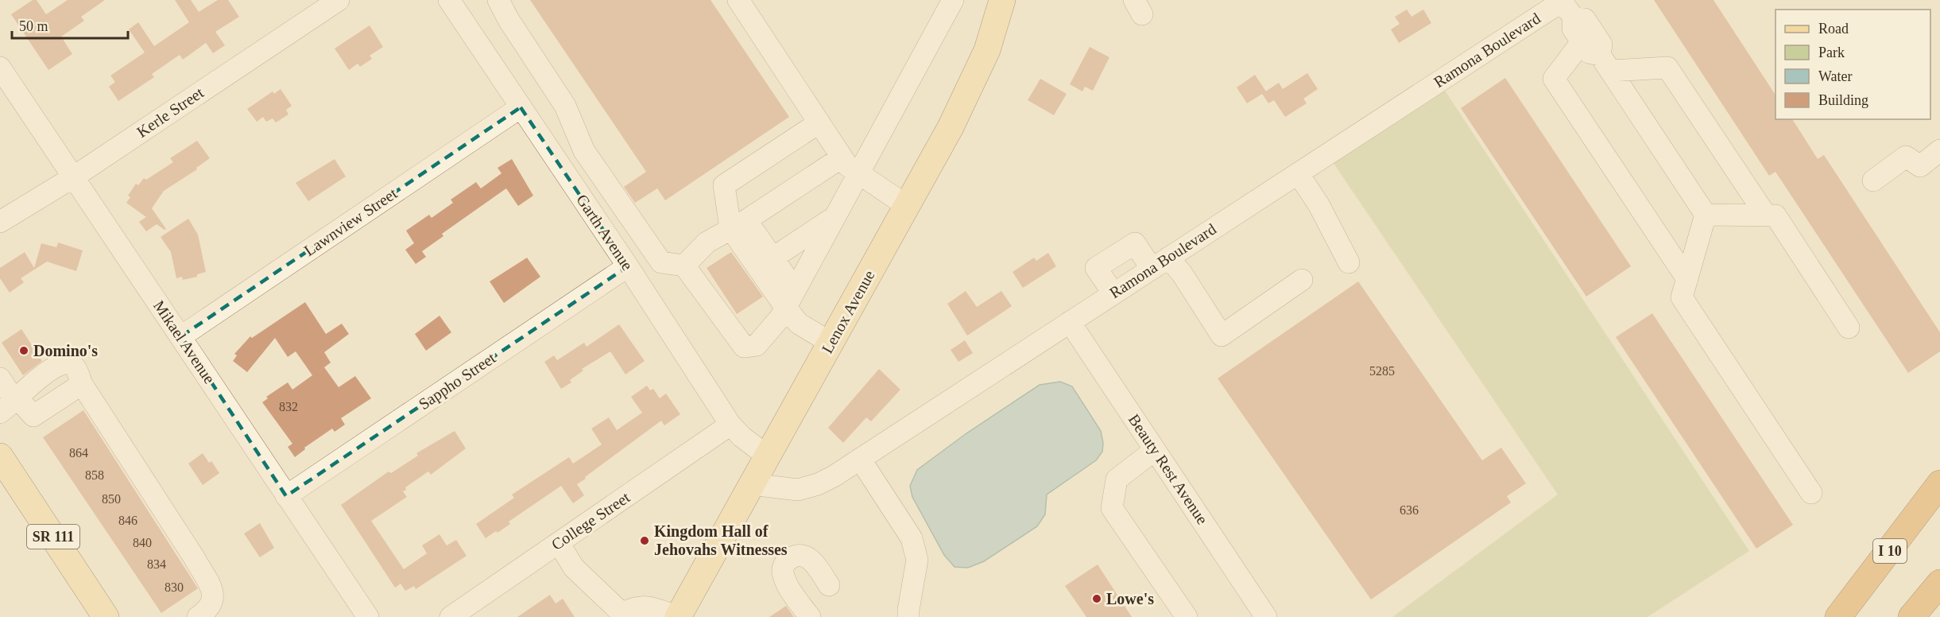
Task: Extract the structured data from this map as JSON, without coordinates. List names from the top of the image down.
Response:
{
  "streets": {
    "highway": ["I 10"],
    "main road": ["Lenox Avenue", "SR 111"],
    "street": [
      "Ramona Boulevard",
      "Kerle Street",
      "Lawnview Street",
      "Garth Avenue",
      "Mikael Avenue",
      "Sappho Street",
      "Beauty Rest Avenue",
      "College Street"
    ]
  },
  "crossings": [
    ["Ramona Boulevard", "Lenox Avenue"],
    ["Ramona Boulevard", "Beauty Rest Avenue"],
    ["Kerle Street", "Mikael Avenue"],
    ["Lawnview Street", "Garth Avenue"],
    ["Lawnview Street", "Mikael Avenue"],
    ["Garth Avenue", "Lenox Avenue"],
    ["Garth Avenue", "Sappho Street"],
    ["Garth Avenue", "College Street"],
    ["Mikael Avenue", "Sappho Street"]
  ],
  "places": ["Domino's", "Kingdom Hall of Jehovahs Witnesses", "Lowe's"],
  "house_numbers": [
    "5285",
    "832",
    "864",
    "858",
    "850",
    "636",
    "846",
    "840",
    "834",
    "830"
  ],
  "legend": [
    "Road",
    "Park",
    "Water",
    "Building"
  ],
  "scale_bar": "50 m"
}
